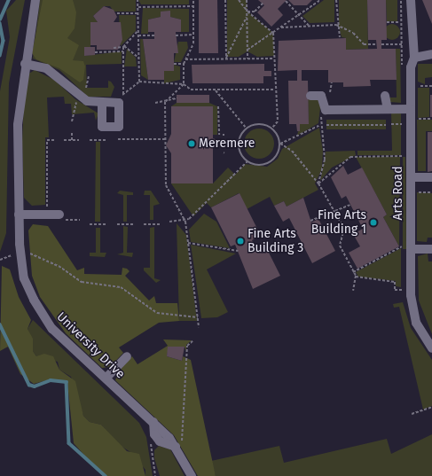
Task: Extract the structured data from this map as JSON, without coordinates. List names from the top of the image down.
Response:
{
  "streets": {
    "street": ["Arts Road", "University Drive"]
  },
  "places": ["Meremere", "Fine Arts Building 1", "Fine Arts Building 3"]
}
